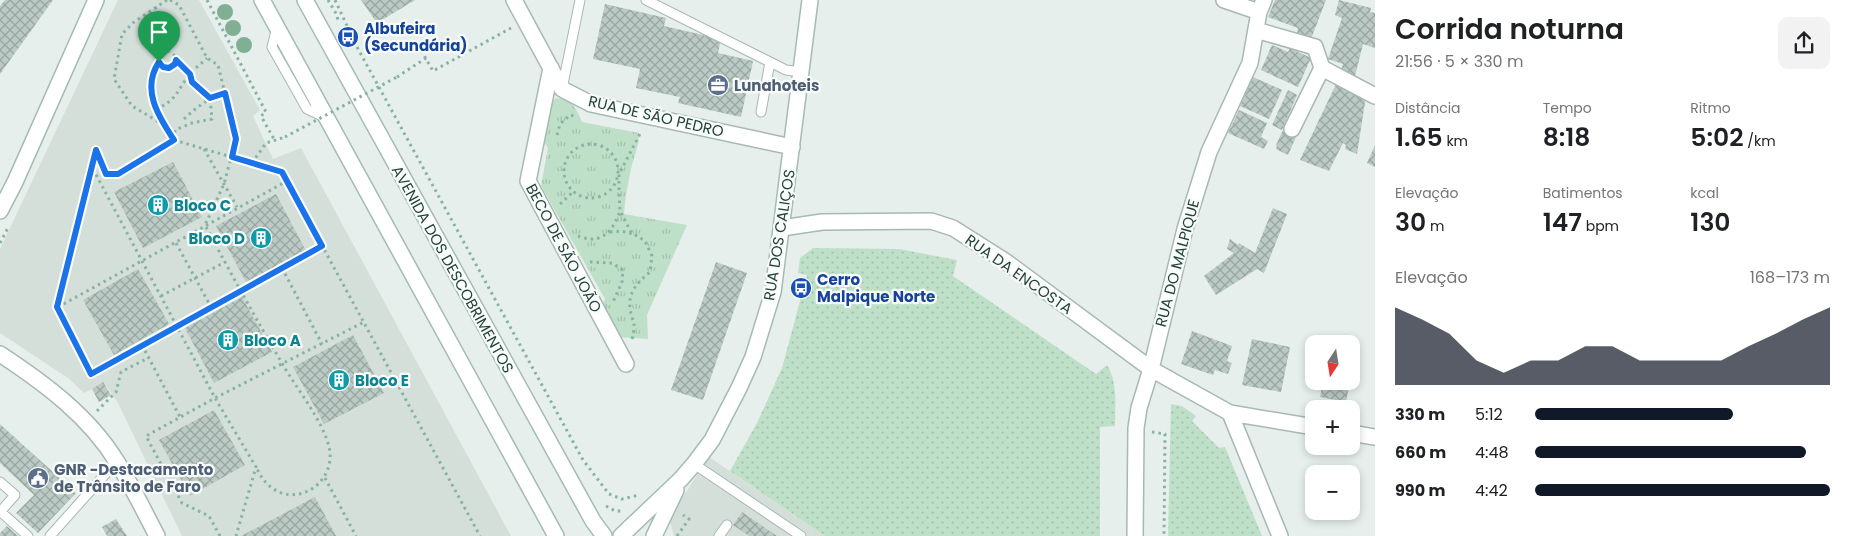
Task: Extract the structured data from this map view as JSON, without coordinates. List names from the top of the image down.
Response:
{
  "streets": {
    "street": [
      "RUA DE SÃO PEDRO",
      "RUA DOS CALIÇOS",
      "BECO DE SÃO JOÃO",
      "RUA DO MALPIQUE",
      "AVENIDA DOS DESCOBRIMENTOS",
      "RUA DA ENCOSTA"
    ]
  },
  "crossings": [
    ["RUA DE SÃO PEDRO", "RUA DOS CALIÇOS"],
    ["RUA DOS CALIÇOS", "RUA DA ENCOSTA"],
    ["RUA DO MALPIQUE", "RUA DA ENCOSTA"]
  ],
  "places": {
    "bus stop": ["Albufeira (Secundária)", "Cerro Malpique Norte"],
    "office": ["Lunahoteis"],
    "building": [
      "Bloco C",
      "Bloco D",
      "Bloco A",
      "Bloco E"
    ],
    "public building": ["GNR -Destacamento de Trânsito de Faro"]
  },
  "north": "bottom",
  "page": {
    "heading": ["Corrida noturna", "21:56 · 5 × 330 m"],
    "stats": [
      ["Distância", "1.65 km"],
      ["Tempo", "8:18"],
      ["Ritmo", "5:02 /km"],
      ["Elevação", "30 m"],
      ["Batimentos", "147 bpm"],
      ["kcal", "130"]
    ],
    "chart": ["Elevação", "168–173 m"],
    "map_buttons": ["+", "−"],
    "list": [
      {
        "name": "330 m",
        "note": "5:12"
      },
      {
        "name": "660 m",
        "note": "4:48"
      },
      {
        "name": "990 m",
        "note": "4:42"
      }
    ]
  }
}
